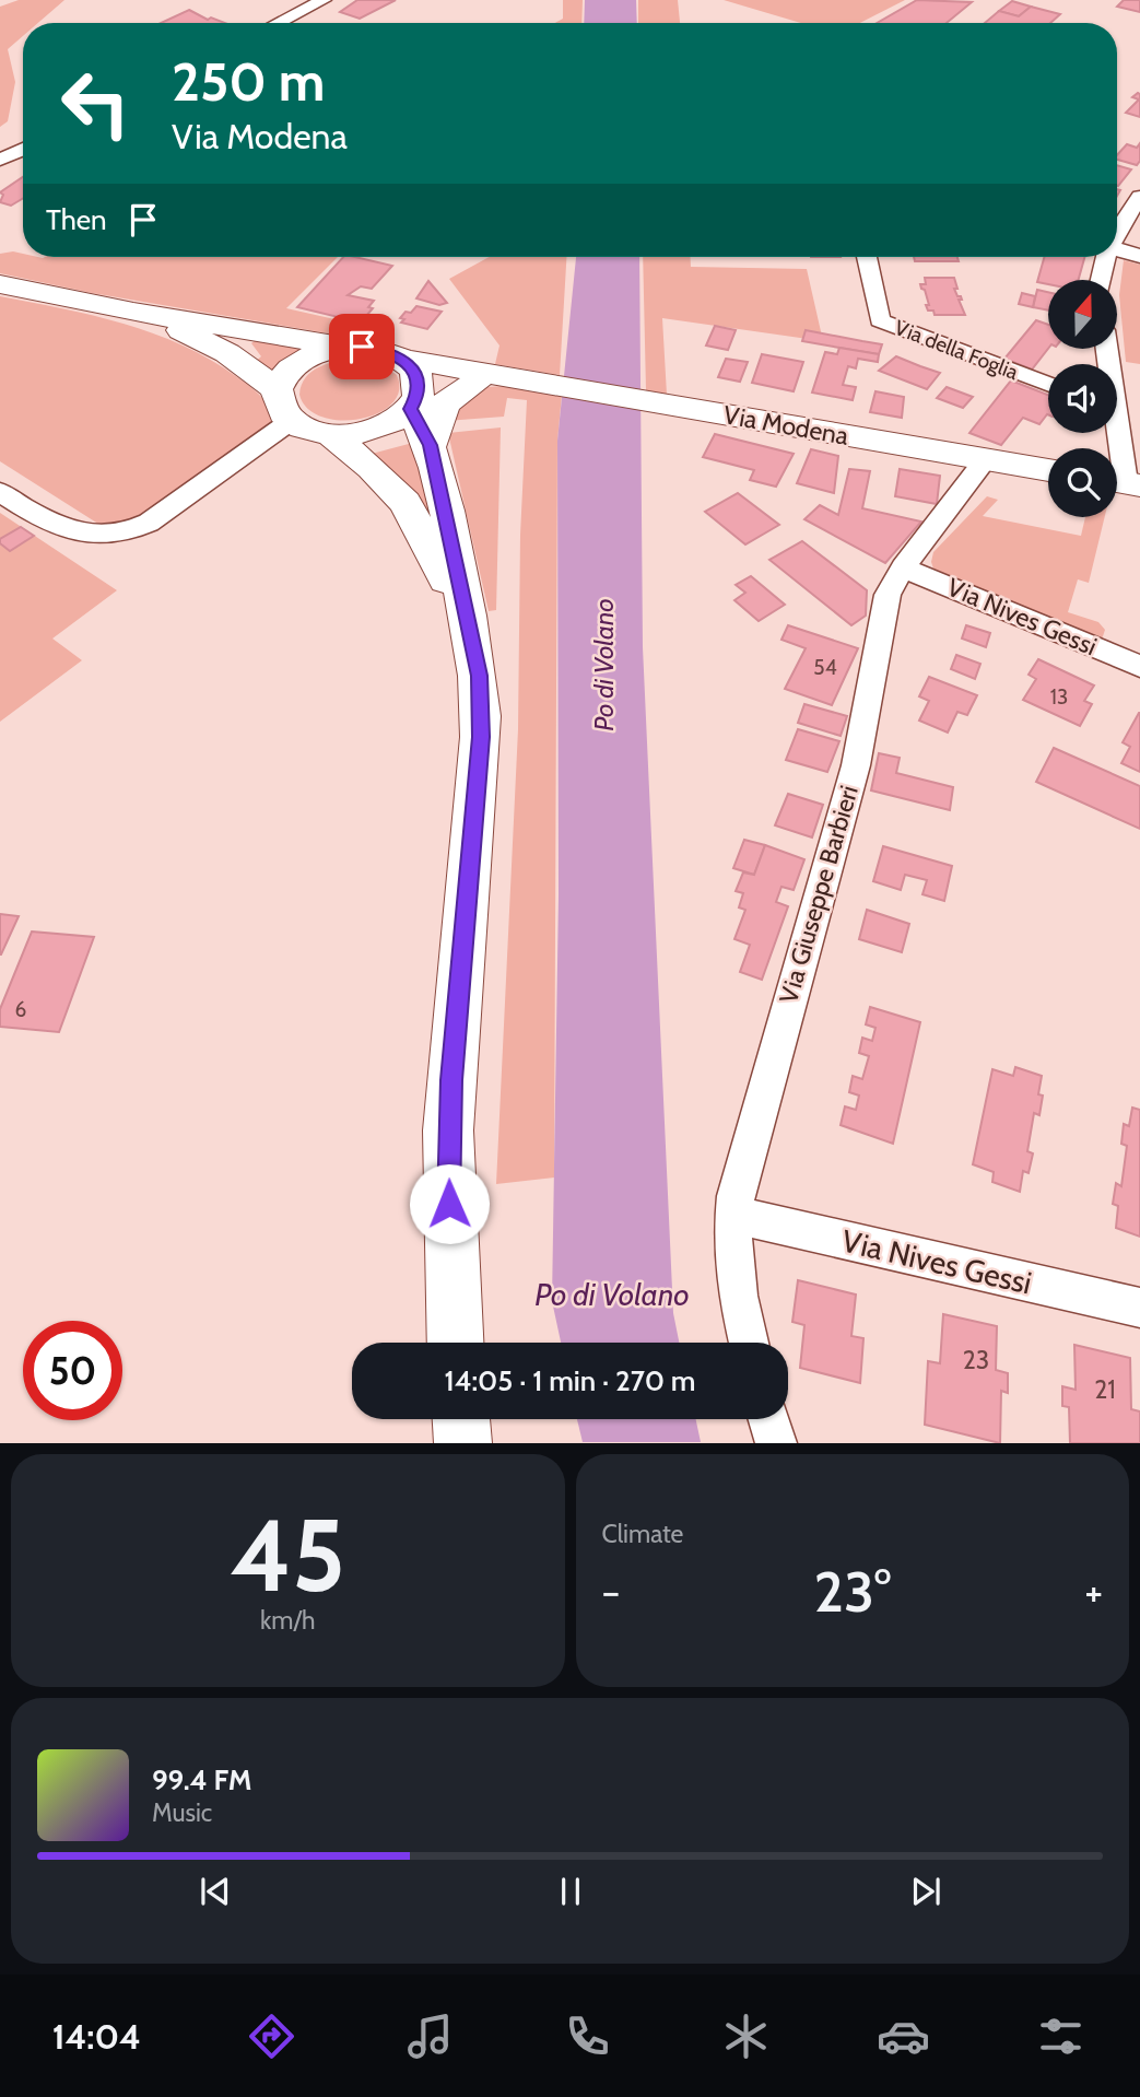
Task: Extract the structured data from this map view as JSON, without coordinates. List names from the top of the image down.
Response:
{
  "streets": {
    "main road": ["Via Modena"],
    "street": ["Via della Foglia", "Via Nives Gessi", "Via Giuseppe Barbieri"]
  },
  "crossings": [
    ["Via Modena", "Via Giuseppe Barbieri"],
    ["Via Nives Gessi", "Via Giuseppe Barbieri"]
  ],
  "water": ["Po di Volano"],
  "house_numbers": [
    "54",
    "13",
    "6",
    "23",
    "21"
  ],
  "north": "top",
  "page": {
    "turn": ["250 m", "Via Modena"],
    "then": "Then",
    "limit": "50",
    "trip": "14:05 · 1 min · 270 m",
    "tile": [
      ["45", "km/h"],
      "Climate"
    ],
    "heat": ["−", "23°", "+"],
    "song": ["99.4 FM", "Music"],
    "tabs": "14:04"
  }
}
